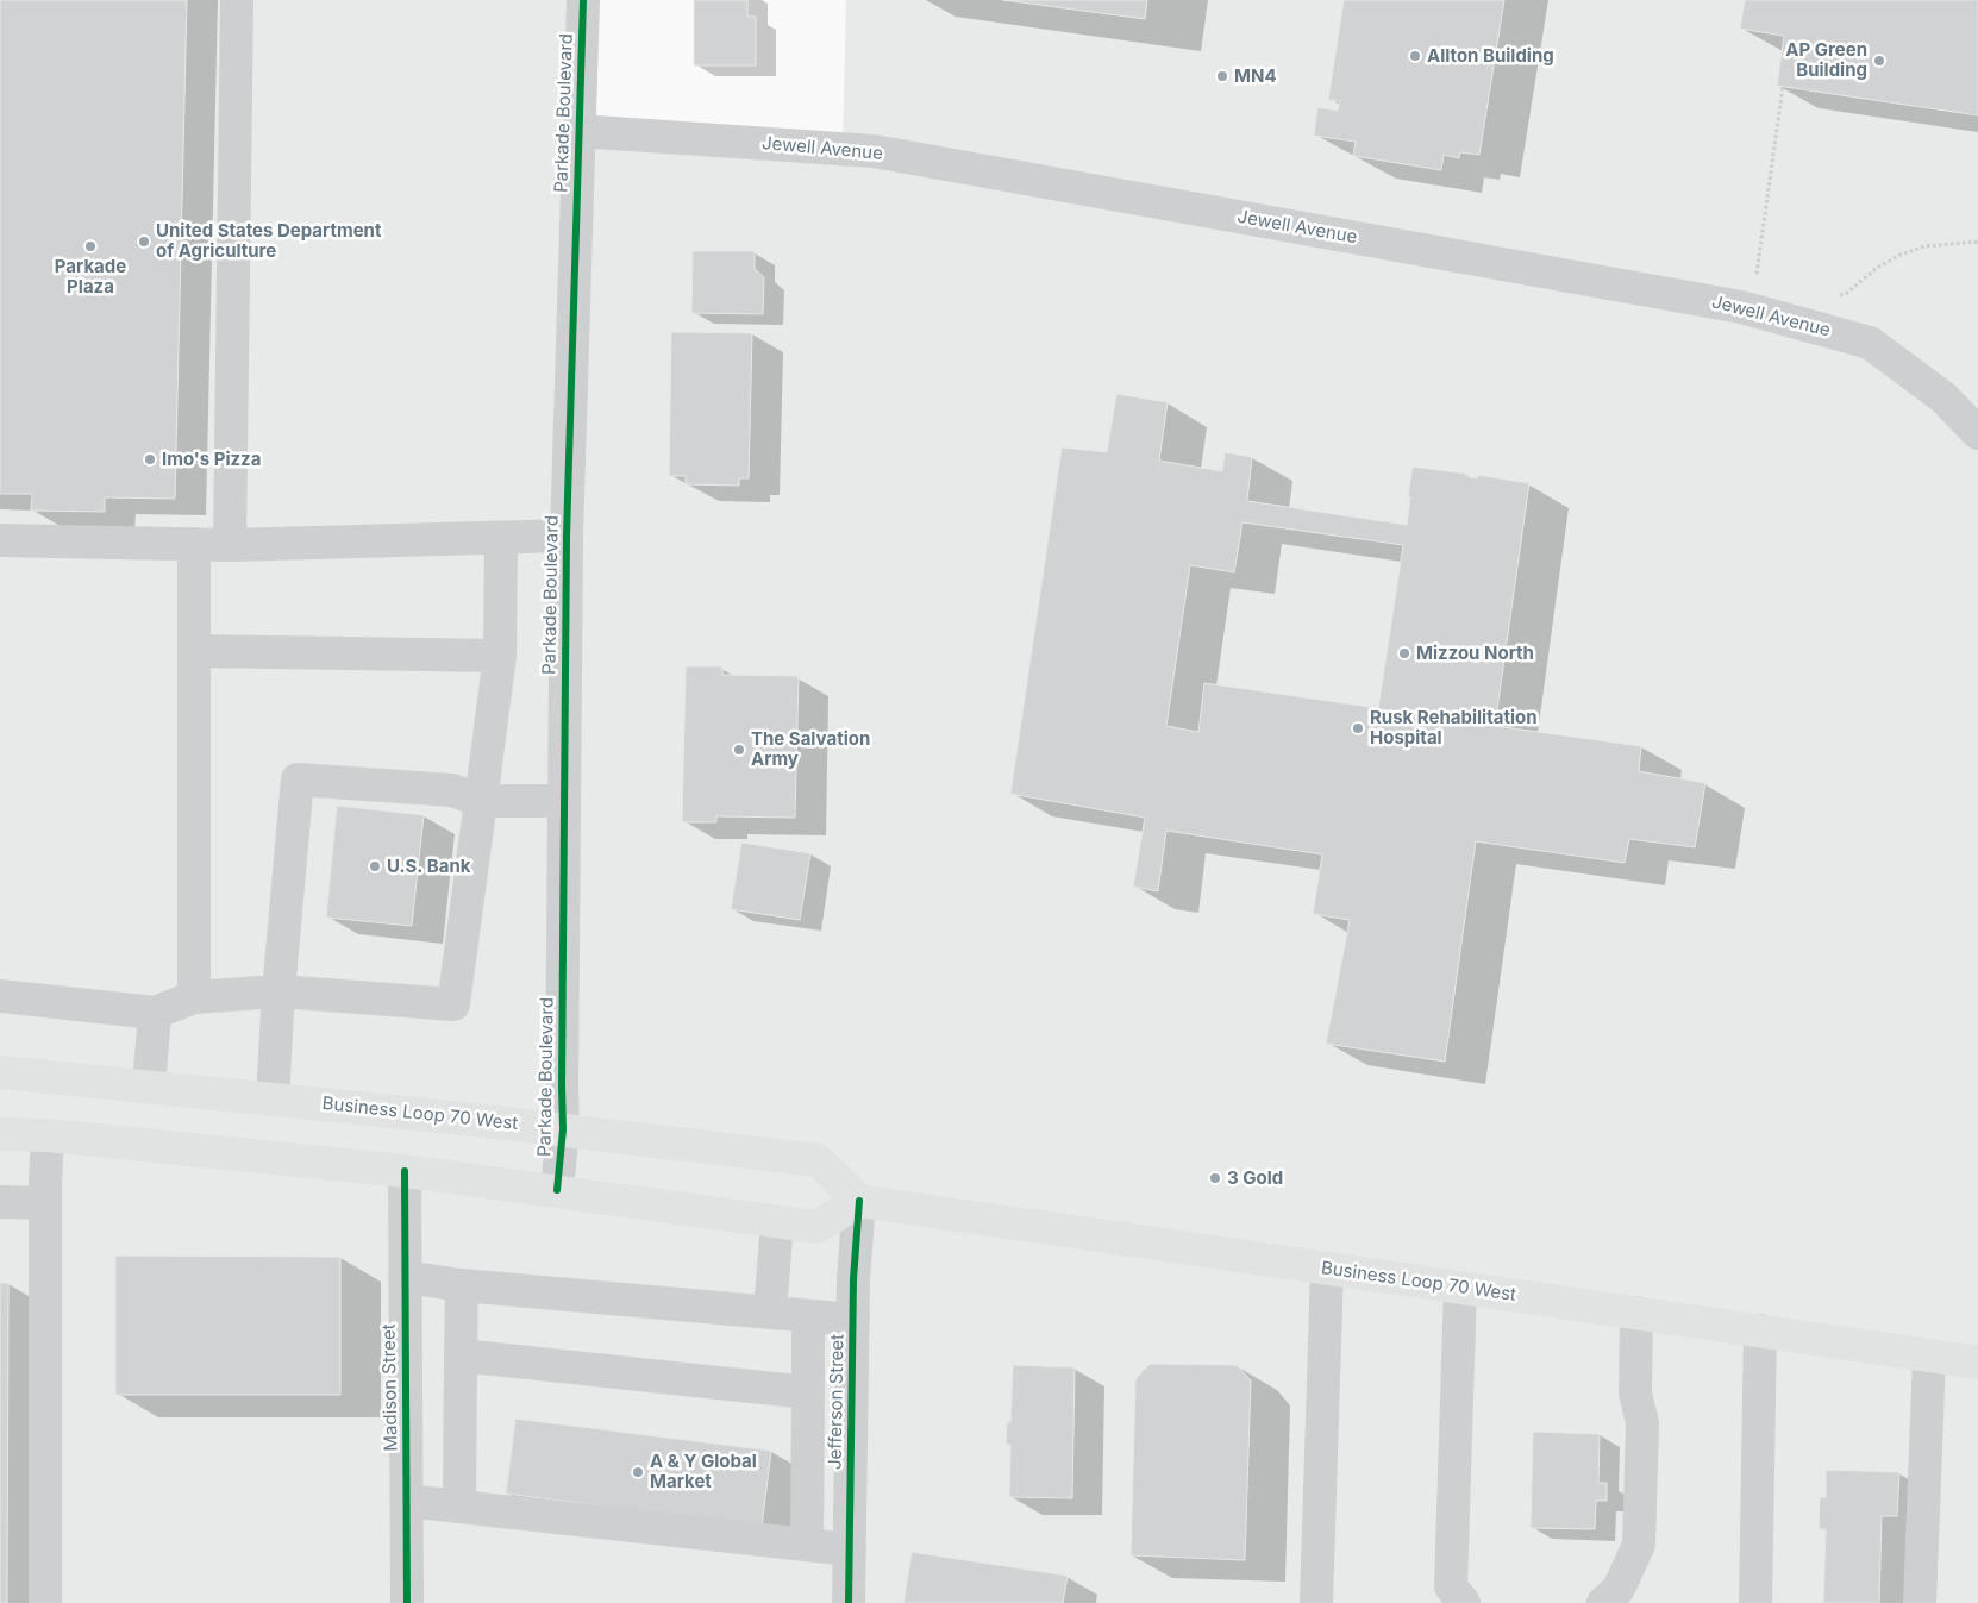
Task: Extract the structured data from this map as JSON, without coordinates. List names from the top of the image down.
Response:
{
  "streets": {
    "main road": ["Business Loop 70 West"],
    "street": [
      "Parkade Boulevard",
      "Jewell Avenue",
      "Madison Street",
      "Jefferson Street"
    ]
  },
  "crossings": [
    ["Parkade Boulevard", "Jewell Avenue"],
    ["Parkade Boulevard", "Business Loop 70 West"],
    ["Business Loop 70 West", "Jefferson Street"]
  ],
  "places": [
    "Allton Building",
    "AP Green Building",
    "MN4",
    "United States Department of Agriculture",
    "Parkade Plaza",
    "Imo's Pizza",
    "Mizzou North",
    "Rusk Rehabilitation Hospital",
    "The Salvation Army",
    "U.S. Bank",
    "3 Gold",
    "A & Y Global Market"
  ]
}
